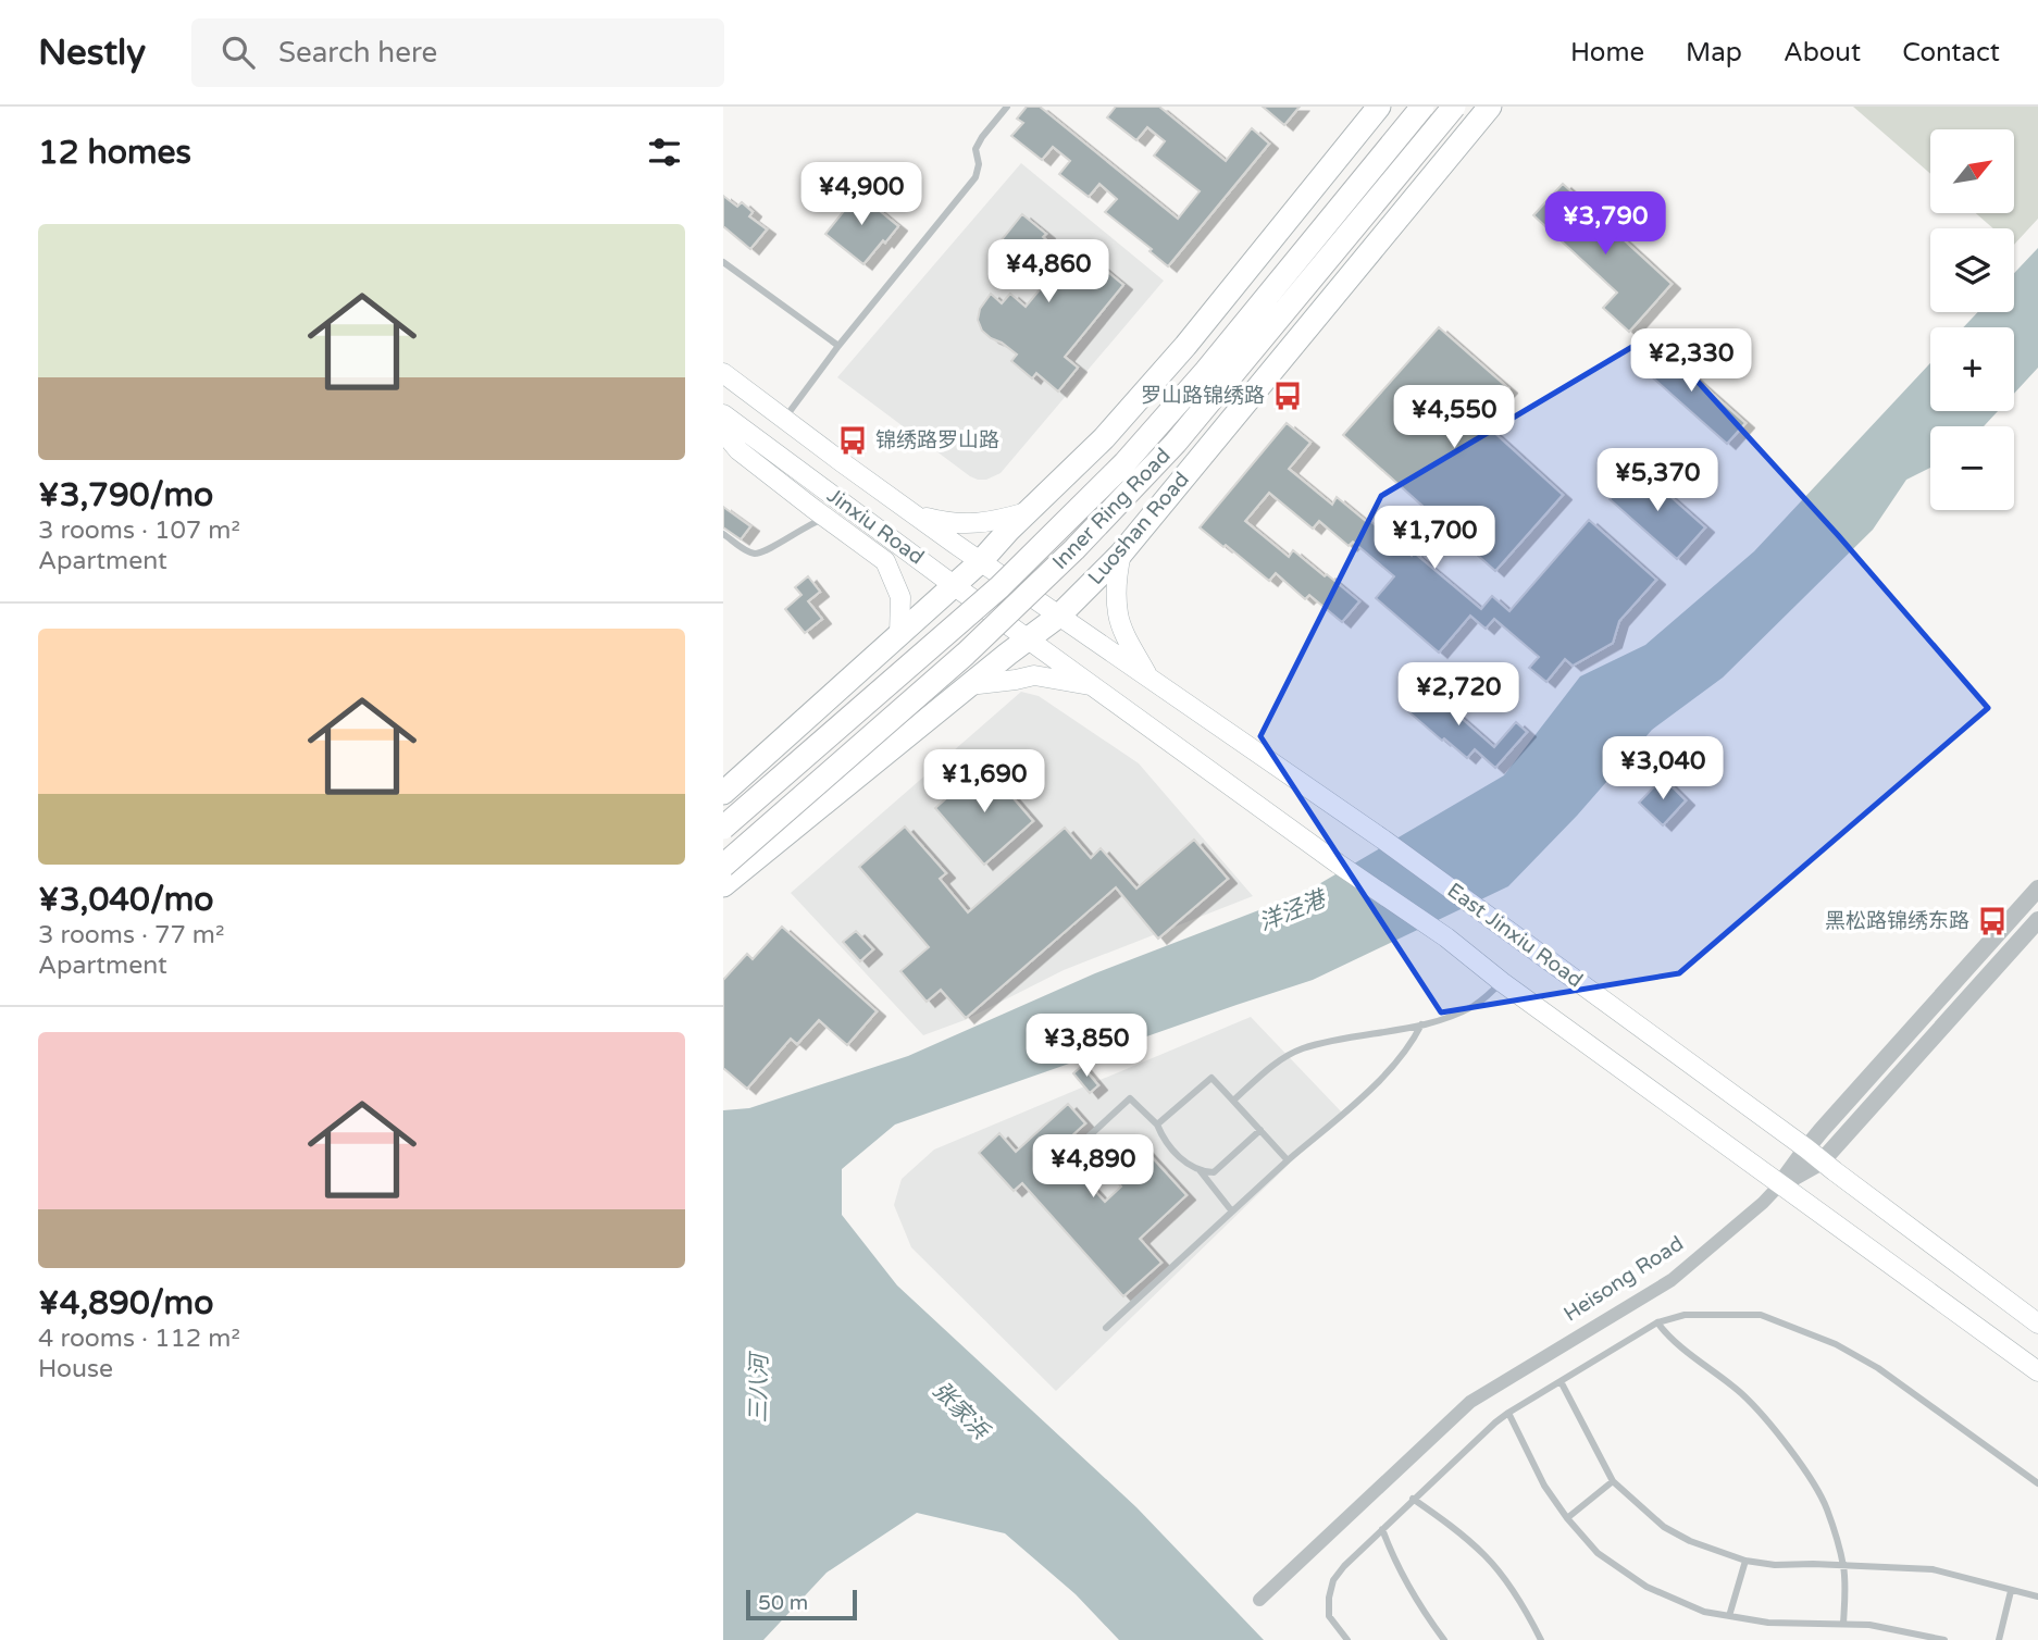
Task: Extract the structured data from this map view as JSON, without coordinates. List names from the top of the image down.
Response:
{
  "streets": {
    "main road": [
      "Inner Ring Road",
      "Jinxiu Road",
      "Luoshan Road",
      "East Jinxiu Road"
    ],
    "street": ["Heisong Road"]
  },
  "crossings": [
    ["Jinxiu Road", "Luoshan Road"],
    ["Jinxiu Road", "East Jinxiu Road"],
    ["Luoshan Road", "East Jinxiu Road"],
    ["East Jinxiu Road", "Heisong Road"]
  ],
  "water": ["洋泾港", "三八河", "张家浜"],
  "places": {
    "bus stop": ["罗山路锦绣路", "锦绣路罗山路", "黑松路锦绣东路"]
  },
  "scale_bar": "50 m",
  "north": "top right",
  "page": {
    "header": "Nestly",
    "search": "Search here",
    "nav": [
      "Home",
      "Map",
      "About",
      "Contact"
    ],
    "heading": "12 homes",
    "map_buttons": ["+", "−"],
    "price": [
      "¥4,900",
      "¥3,790",
      "¥4,860",
      "¥2,330",
      "¥4,550",
      "¥5,370",
      "¥1,700",
      "¥2,720",
      "¥3,040",
      "¥1,690",
      "¥3,850",
      "¥4,890"
    ],
    "list": [
      {
        "name": "¥3,790/mo",
        "note": "3 rooms · 107 m² · Apartment"
      },
      {
        "name": "¥3,040/mo",
        "note": "3 rooms · 77 m² · Apartment"
      },
      {
        "name": "¥4,890/mo",
        "note": "4 rooms · 112 m² · House"
      }
    ],
    "scale": "50 m"
  }
}
